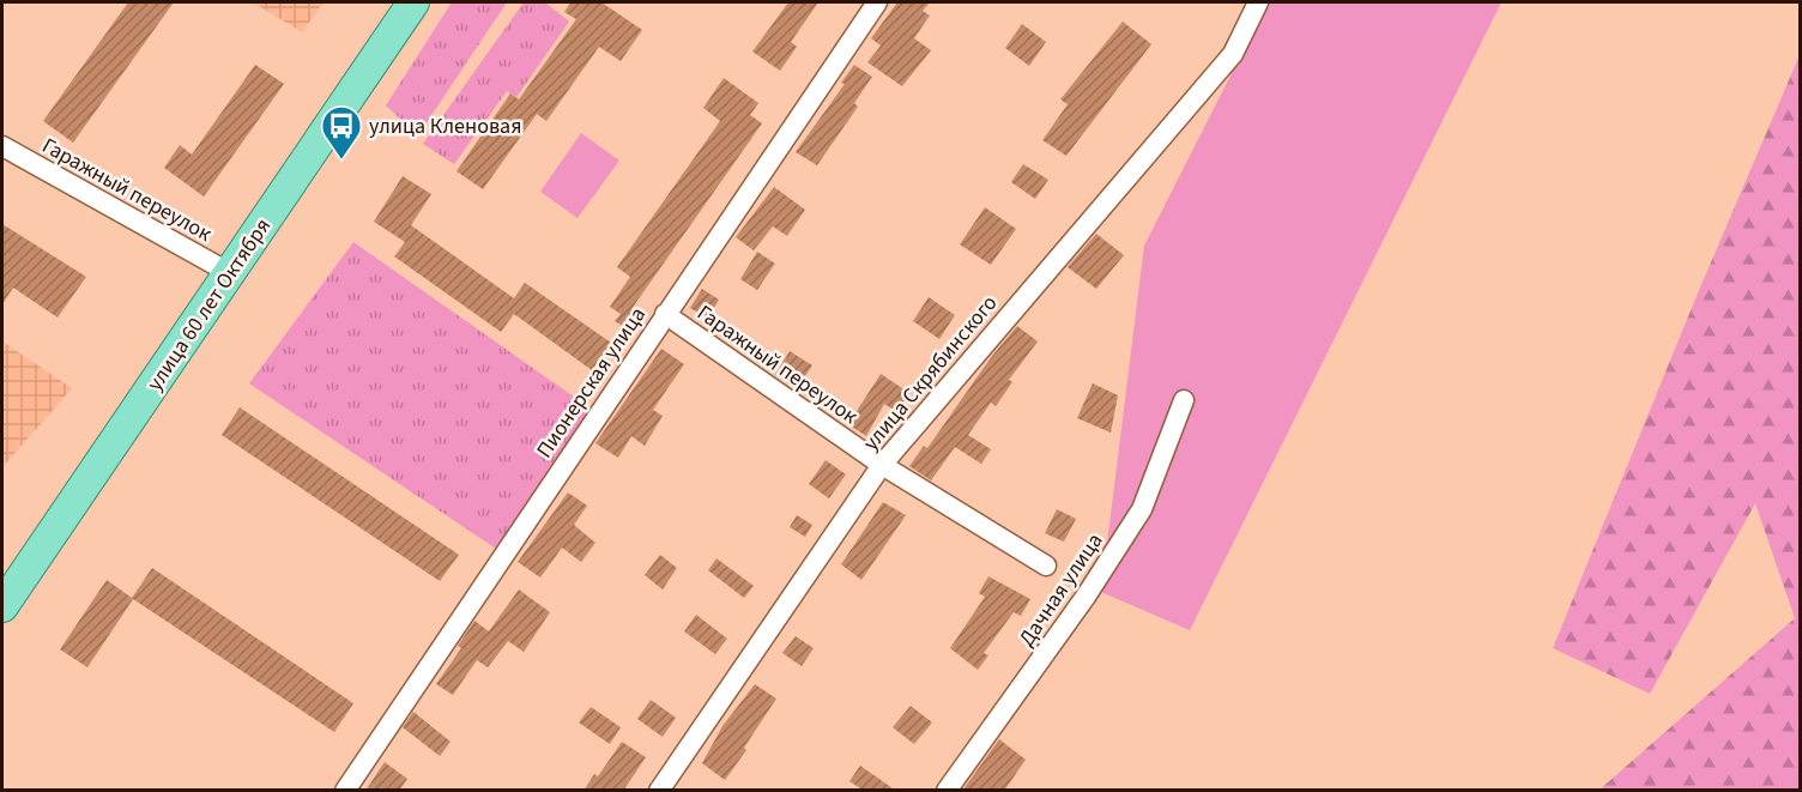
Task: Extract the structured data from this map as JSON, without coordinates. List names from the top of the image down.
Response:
{
  "streets": {
    "main road": ["улица 60 лет Октября"],
    "street": [
      "Гаражный переулок",
      "улица Скрябинского",
      "Пионерская улица",
      "Дачная улица"
    ]
  },
  "crossings": [
    ["Гаражный переулок", "улица 60 лет Октября"],
    ["Гаражный переулок", "улица Скрябинского"],
    ["Гаражный переулок", "Пионерская улица"]
  ],
  "places": {
    "bus stop": ["улица Кленовая"]
  }
}
